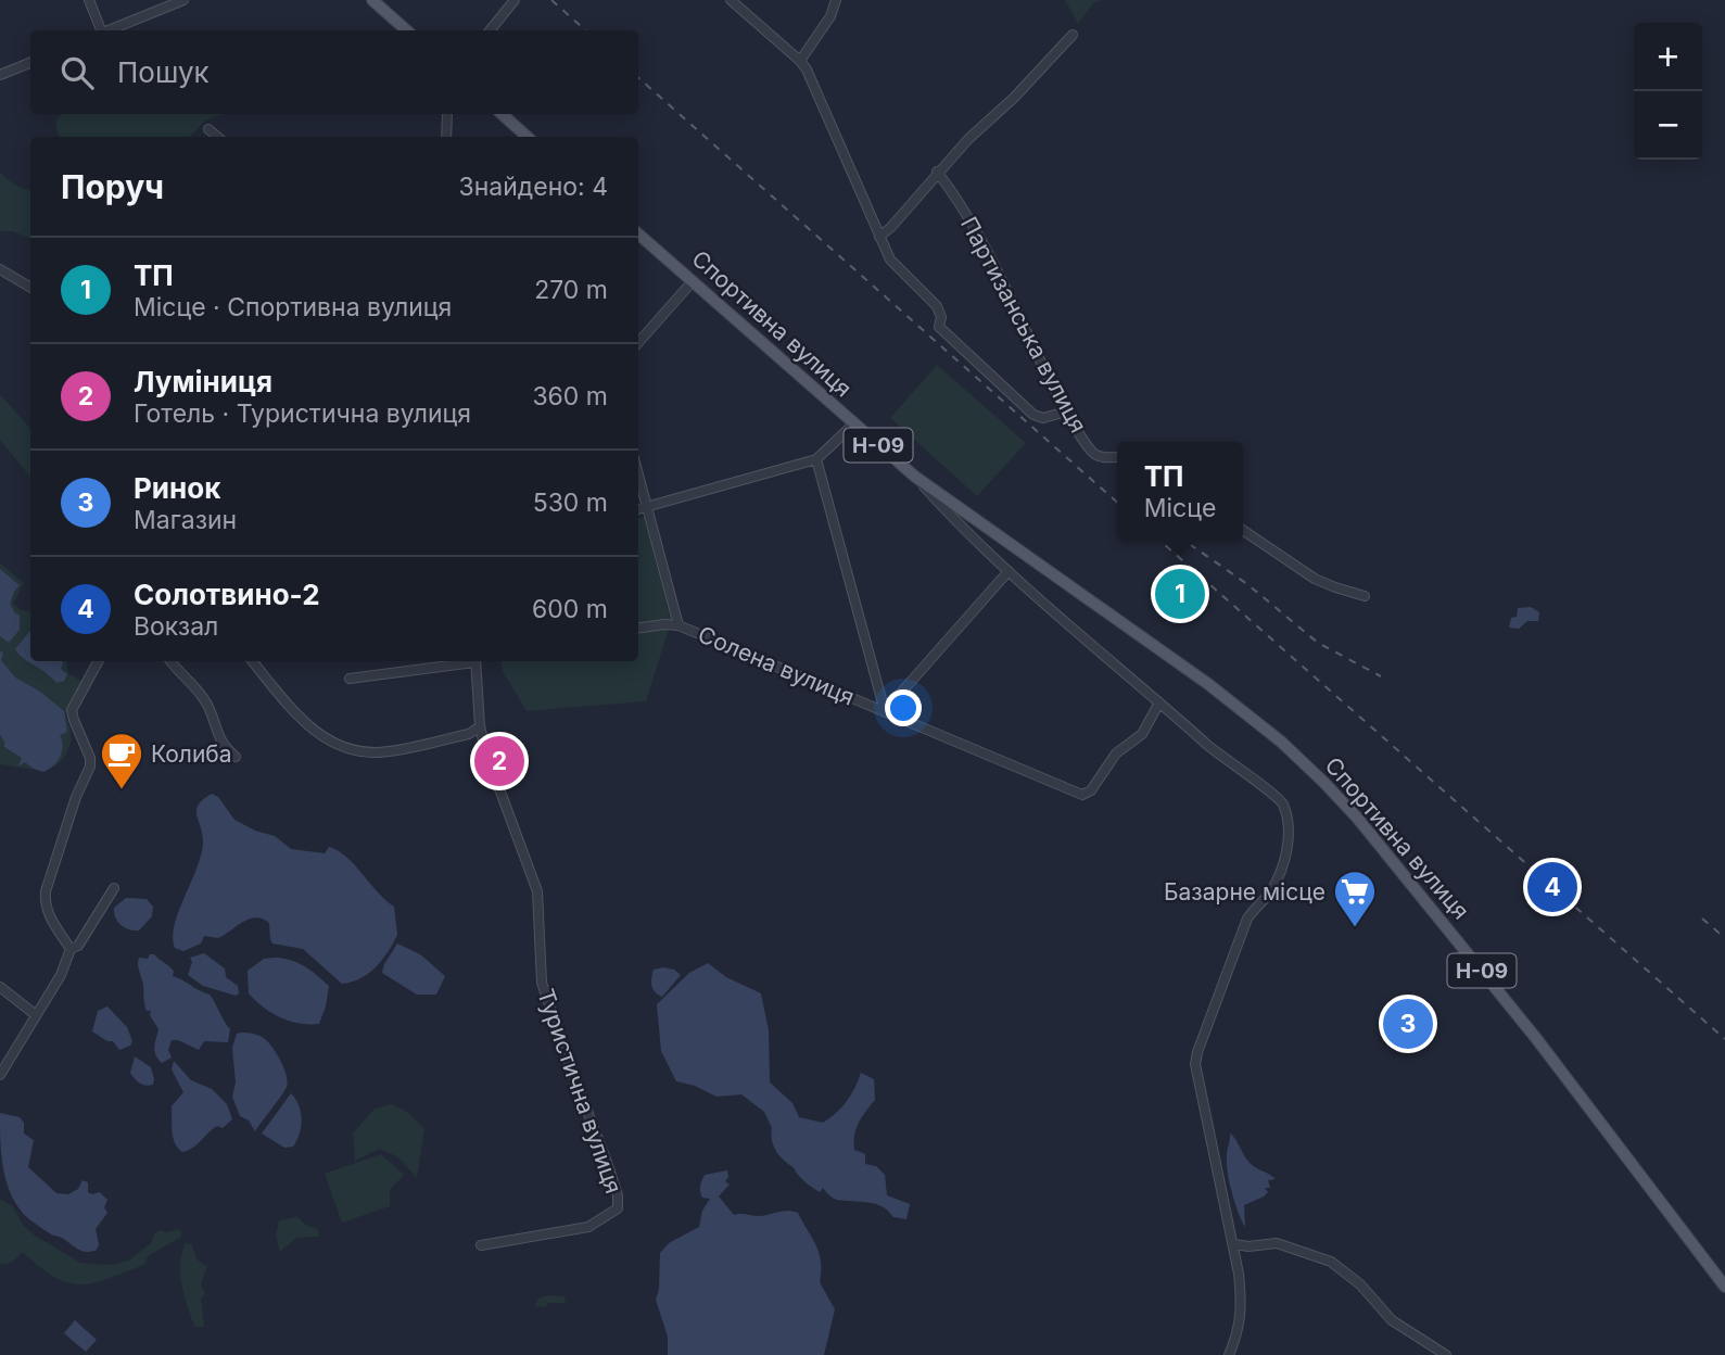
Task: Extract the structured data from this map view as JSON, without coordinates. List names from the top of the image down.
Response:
{
  "streets": {
    "main road": ["Спортивна вулиця", "Н-09"],
    "street": ["Партизанська вулиця", "Солена вулиця", "Туристична вулиця"]
  },
  "crossings": [
    ["Спортивна вулиця", "Солена вулиця"]
  ],
  "places": {
    "cafe": ["Колиба"],
    "supermarket": ["Базарне місце"]
  },
  "page": {
    "map_buttons": ["+", "−"],
    "search": "Пошук",
    "heading": ["Поруч", "Знайдено: 4"],
    "list": [
      {
        "mark": "1",
        "name": "ТП",
        "note": "Місце · Спортивна вулиця",
        "value": "270 m"
      },
      {
        "mark": "2",
        "name": "Луміниця",
        "note": "Готель · Туристична вулиця",
        "value": "360 m"
      },
      {
        "mark": "3",
        "name": "Ринок",
        "note": "Магазин",
        "value": "530 m"
      },
      {
        "mark": "4",
        "name": "Солотвино-2",
        "note": "Вокзал",
        "value": "600 m"
      }
    ],
    "popup": ["ТП", "Місце"],
    "pins": [
      "1",
      "2",
      "4",
      "3"
    ]
  }
}
